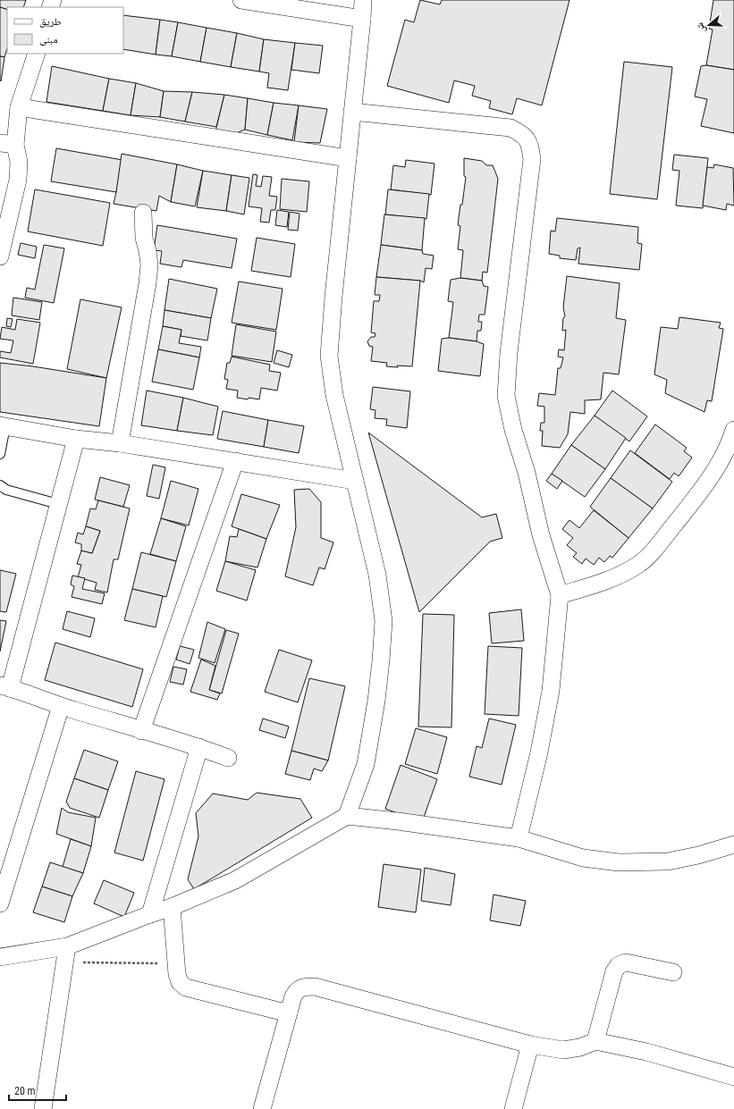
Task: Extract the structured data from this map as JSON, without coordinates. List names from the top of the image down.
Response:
{
  "legend": ["طريق", "مبنى"],
  "scale_bar": "20 m",
  "north": "left"
}
